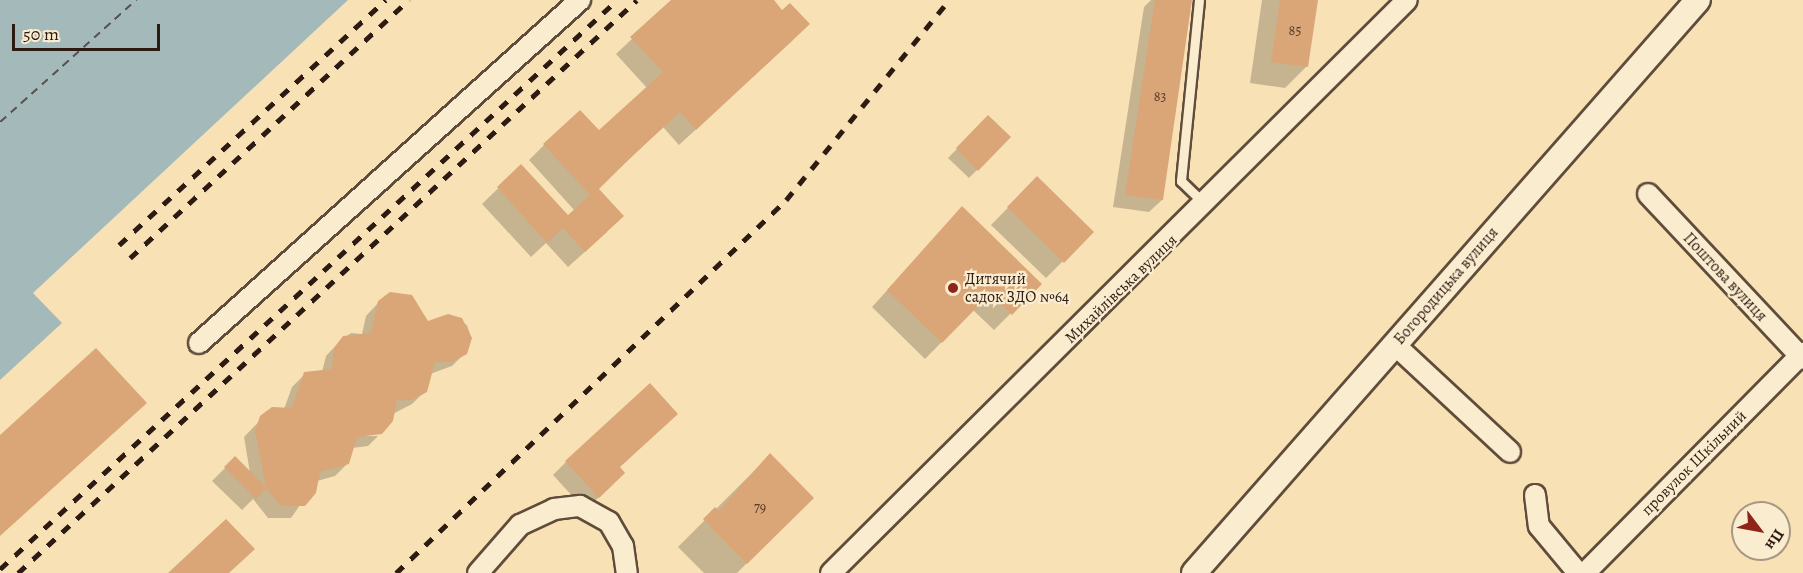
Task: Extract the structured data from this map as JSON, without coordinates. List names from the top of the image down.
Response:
{
  "streets": {
    "street": [
      "Поштова вулиця",
      "Богородицька вулиця",
      "Михайлівська вулиця",
      "провулок Шкільний"
    ]
  },
  "crossings": [
    ["Поштова вулиця", "провулок Шкільний"]
  ],
  "places": ["Дитячий садок ЗДО №64"],
  "house_numbers": ["85", "83", "79"],
  "scale_bar": "50 m",
  "north": "bottom right"
}
